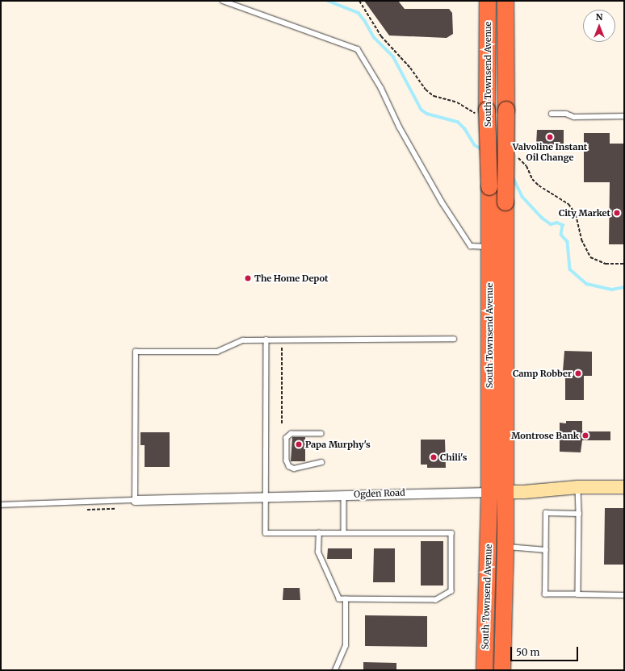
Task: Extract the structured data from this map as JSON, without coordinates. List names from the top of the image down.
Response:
{
  "streets": {
    "highway": ["South Townsend Avenue"],
    "street": ["Ogden Road"]
  },
  "crossings": [
    ["South Townsend Avenue", "Ogden Road"]
  ],
  "places": [
    "Valvoline Instant Oil Change",
    "City Market",
    "The Home Depot",
    "Camp Robber",
    "Montrose Bank",
    "Papa Murphy's",
    "Chili's"
  ],
  "scale_bar": "50 m",
  "north": "top"
}
